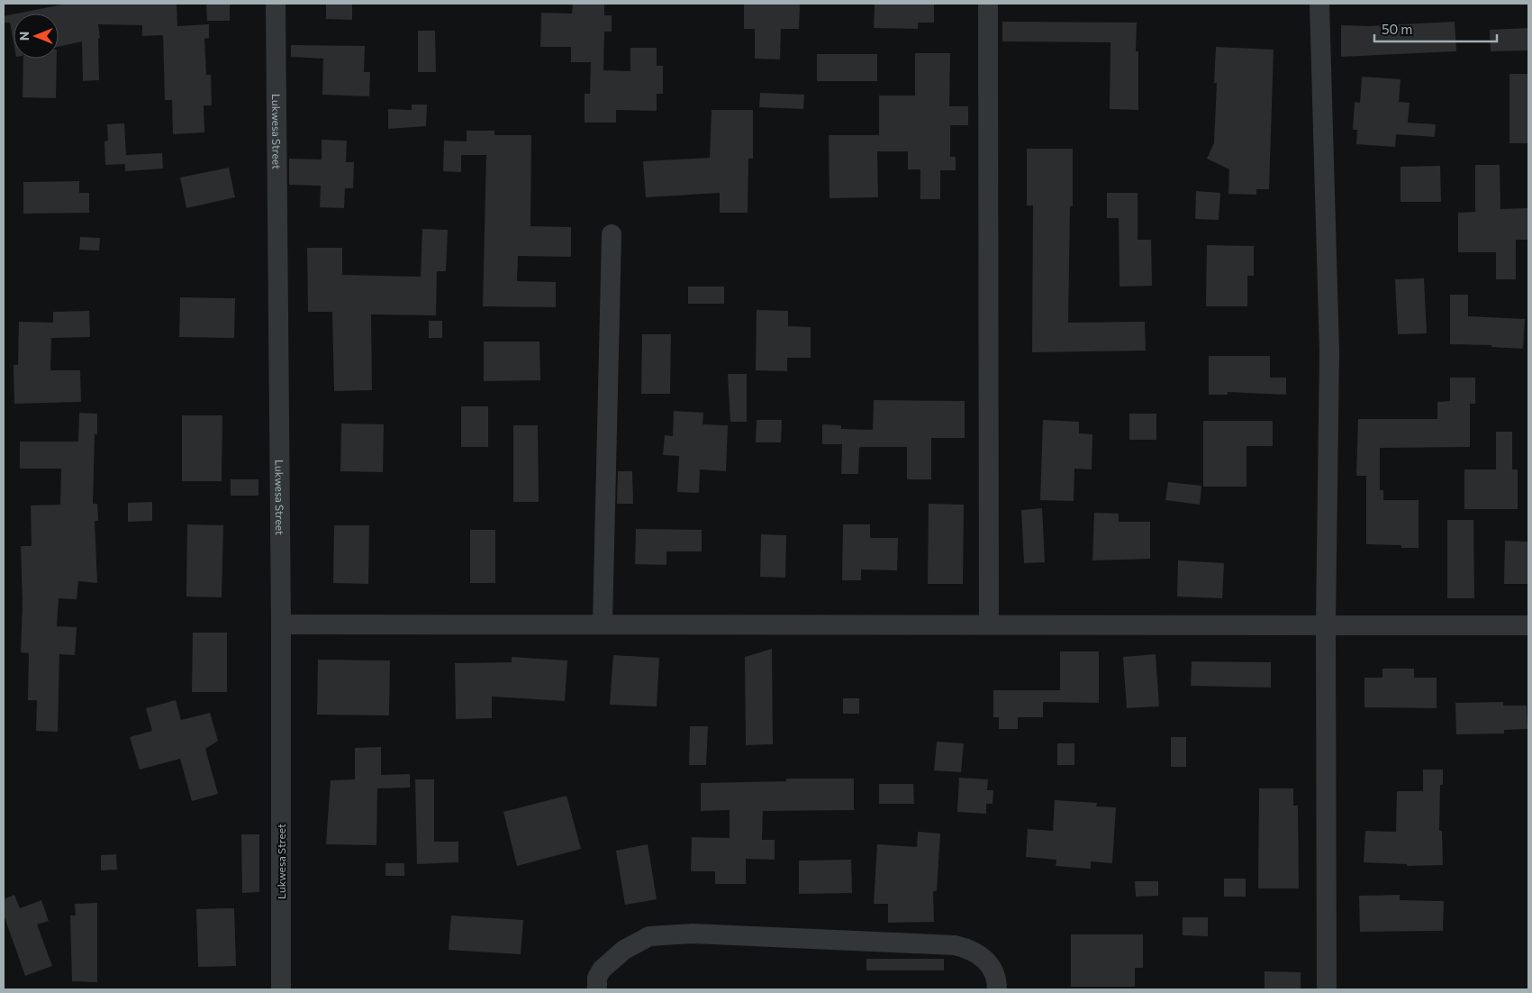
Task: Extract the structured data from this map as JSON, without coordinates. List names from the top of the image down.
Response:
{
  "streets": {
    "street": ["Lukwesa Street"]
  },
  "scale_bar": "50 m",
  "north": "left"
}
